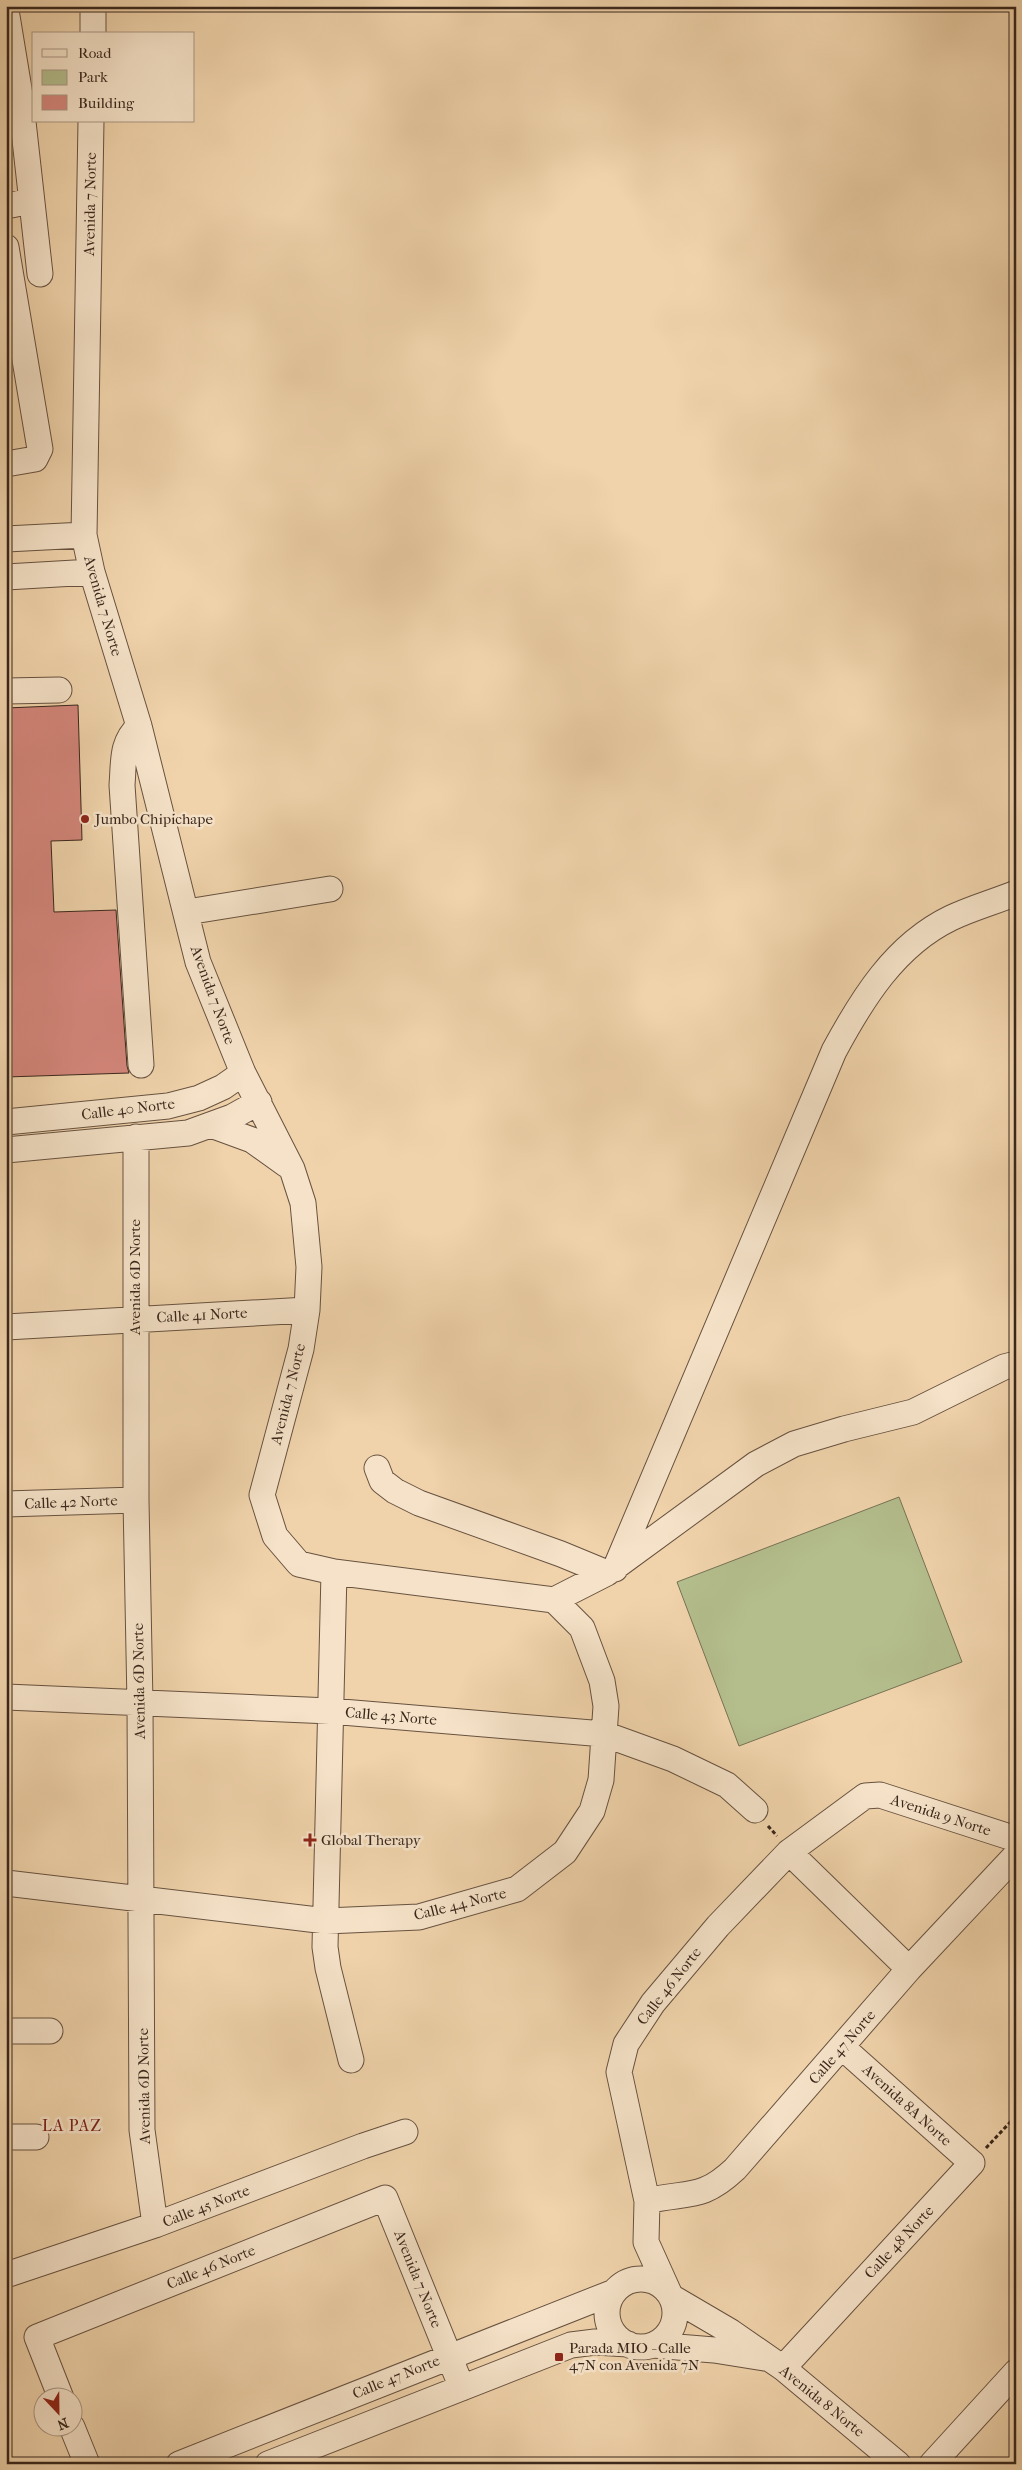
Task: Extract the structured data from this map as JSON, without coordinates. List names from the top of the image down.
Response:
{
  "streets": {
    "street": [
      "Avenida 7 Norte",
      "Calle 40 Norte",
      "Avenida 6D Norte",
      "Calle 41 Norte",
      "Calle 42 Norte",
      "Calle 43 Norte",
      "Avenida 9 Norte",
      "Calle 44 Norte",
      "Calle 46 Norte",
      "Calle 47 Norte",
      "Avenida 8A Norte",
      "Calle 45 Norte",
      "Calle 48 Norte",
      "Avenida 8 Norte"
    ]
  },
  "crossings": [
    ["Avenida 7 Norte", "Calle 40 Norte"],
    ["Avenida 7 Norte", "Calle 41 Norte"],
    ["Avenida 7 Norte", "Calle 44 Norte"],
    ["Avenida 7 Norte", "Calle 46 Norte"],
    ["Avenida 7 Norte", "Calle 47 Norte"],
    ["Calle 40 Norte", "Avenida 6D Norte"],
    ["Avenida 6D Norte", "Calle 41 Norte"],
    ["Avenida 6D Norte", "Calle 42 Norte"],
    ["Avenida 6D Norte", "Calle 43 Norte"],
    ["Avenida 6D Norte", "Calle 44 Norte"],
    ["Avenida 6D Norte", "Calle 45 Norte"],
    ["Calle 43 Norte", "Calle 44 Norte"],
    ["Avenida 9 Norte", "Calle 46 Norte"],
    ["Calle 46 Norte", "Calle 47 Norte"],
    ["Calle 46 Norte", "Avenida 8 Norte"],
    ["Calle 47 Norte", "Avenida 8A Norte"],
    ["Calle 47 Norte", "Avenida 8 Norte"],
    ["Avenida 8A Norte", "Calle 48 Norte"],
    ["Calle 48 Norte", "Avenida 8 Norte"]
  ],
  "districts": ["LA PAZ"],
  "places": {
    "other": ["Jumbo Chipichape"],
    "health": ["Global Therapy"],
    "transit": ["Parada MIO - Calle 47N con Avenida 7N"]
  },
  "legend": ["Road", "Park", "Building"],
  "north": "bottom"
}
